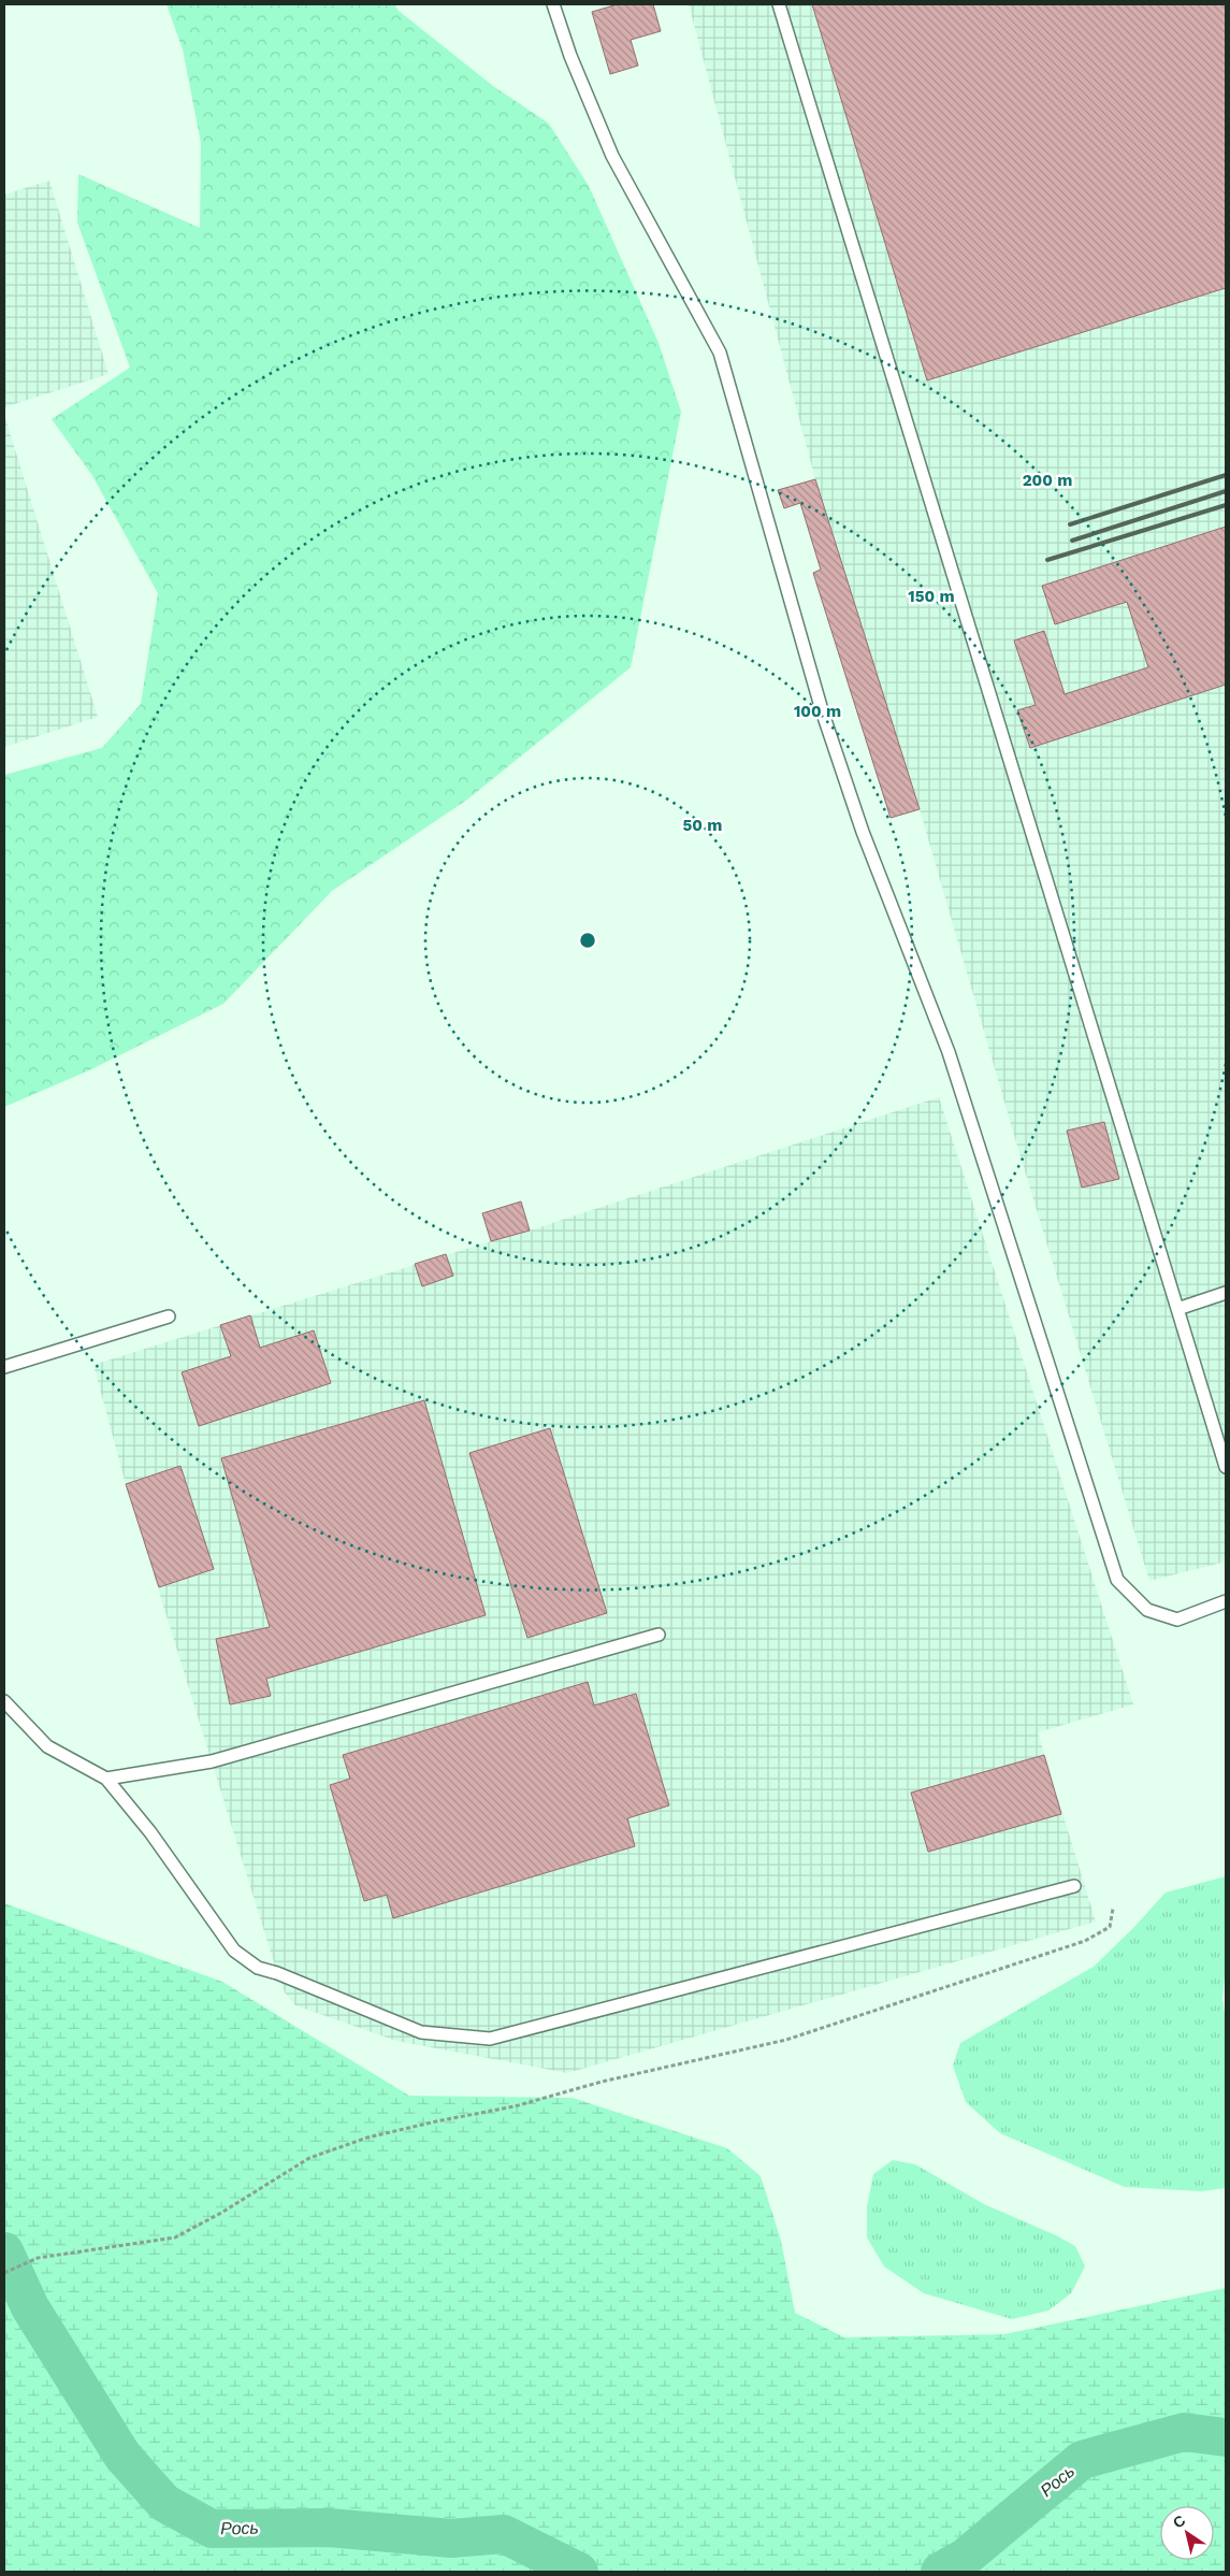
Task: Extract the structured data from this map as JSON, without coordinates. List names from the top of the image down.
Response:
{
  "water": ["Рось"],
  "north": "top left",
  "rings": [
    "200 m",
    "150 m",
    "100 m",
    "50 m"
  ]
}
